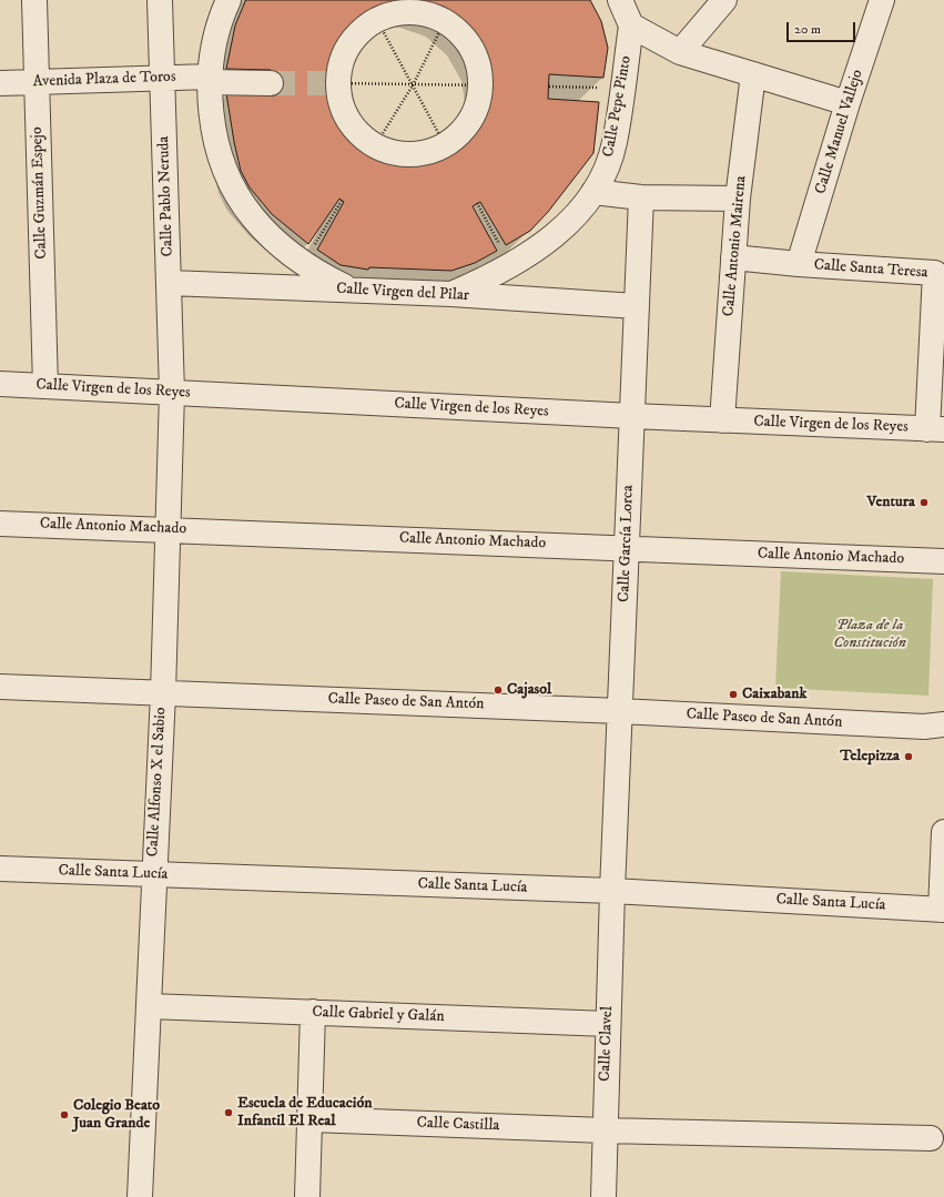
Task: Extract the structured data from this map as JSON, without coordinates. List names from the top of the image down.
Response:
{
  "streets": {
    "street": [
      "Avenida Plaza de Toros",
      "Calle Pepe Pinto",
      "Calle Manuel Vallejo",
      "Calle Guzmán Espejo",
      "Calle Pablo Neruda",
      "Calle Antonio Mairena",
      "Calle Santa Teresa",
      "Calle Virgen del Pilar",
      "Calle Virgen de los Reyes",
      "Calle Antonio Machado",
      "Calle García Lorca",
      "Calle Paseo de San Antón",
      "Calle Alfonso X el Sabio",
      "Calle Santa Lucía",
      "Calle Gabriel y Galán",
      "Calle Clavel",
      "Calle Castilla"
    ]
  },
  "crossings": [
    ["Avenida Plaza de Toros", "Calle Guzmán Espejo"],
    ["Avenida Plaza de Toros", "Calle Pablo Neruda"],
    ["Calle Pepe Pinto", "Calle Virgen del Pilar"],
    ["Calle Manuel Vallejo", "Calle Santa Teresa"],
    ["Calle Guzmán Espejo", "Calle Virgen de los Reyes"],
    ["Calle Pablo Neruda", "Calle Virgen del Pilar"],
    ["Calle Pablo Neruda", "Calle Virgen de los Reyes"],
    ["Calle Pablo Neruda", "Calle Alfonso X el Sabio"],
    ["Calle Antonio Mairena", "Calle Santa Teresa"],
    ["Calle Antonio Mairena", "Calle Virgen de los Reyes"],
    ["Calle Santa Teresa", "Calle Virgen de los Reyes"],
    ["Calle Virgen del Pilar", "Calle García Lorca"],
    ["Calle Virgen de los Reyes", "Calle García Lorca"],
    ["Calle Virgen de los Reyes", "Calle Alfonso X el Sabio"],
    ["Calle Antonio Machado", "Calle García Lorca"],
    ["Calle Antonio Machado", "Calle Alfonso X el Sabio"],
    ["Calle García Lorca", "Calle Paseo de San Antón"],
    ["Calle García Lorca", "Calle Santa Lucía"],
    ["Calle García Lorca", "Calle Clavel"],
    ["Calle Paseo de San Antón", "Calle Alfonso X el Sabio"],
    ["Calle Alfonso X el Sabio", "Calle Santa Lucía"],
    ["Calle Alfonso X el Sabio", "Calle Gabriel y Galán"],
    ["Calle Santa Lucía", "Calle Clavel"],
    ["Calle Gabriel y Galán", "Calle Clavel"],
    ["Calle Clavel", "Calle Castilla"]
  ],
  "parks": ["Plaza de la Constitución"],
  "places": [
    "Ventura",
    "Cajasol",
    "Caixabank",
    "Telepizza",
    "Escuela de Educación Infantil El Real",
    "Colegio Beato Juan Grande"
  ],
  "scale_bar": "20 m"
}
